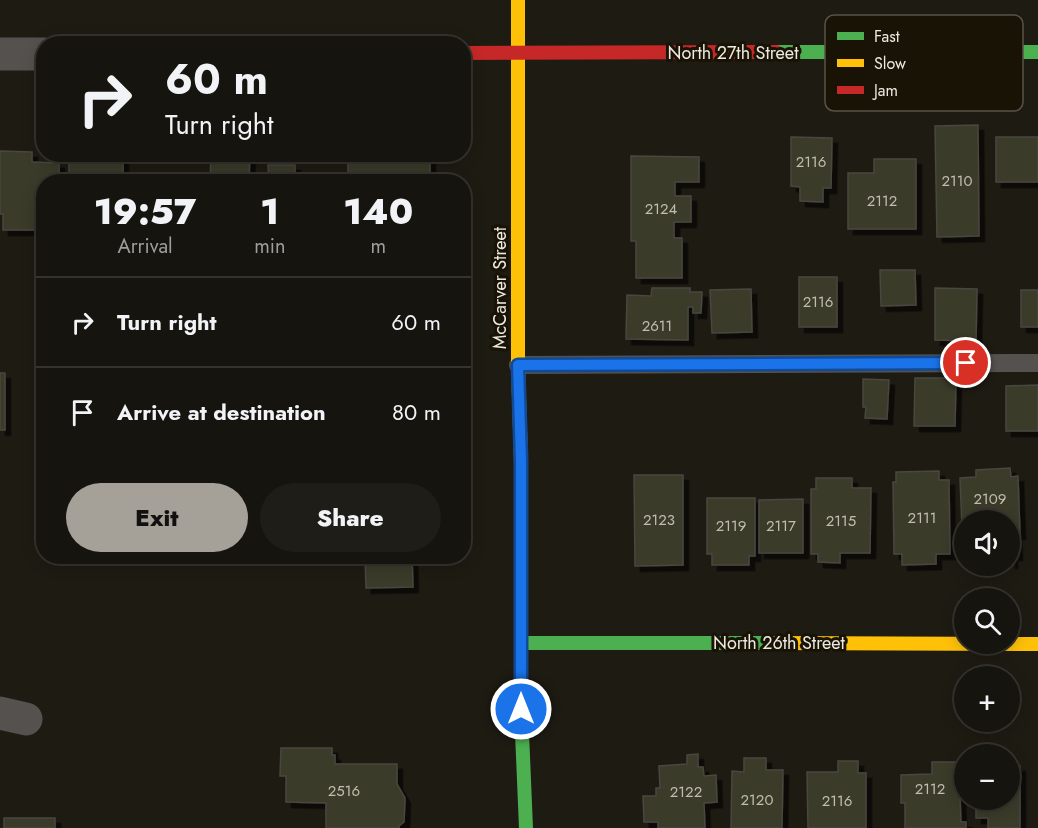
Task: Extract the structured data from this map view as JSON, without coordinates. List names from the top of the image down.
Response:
{
  "streets": {
    "street": ["North 27th Street", "McCarver Street", "North 26th Street"]
  },
  "crossings": [
    ["North 27th Street", "McCarver Street"],
    ["McCarver Street", "North 26th Street"]
  ],
  "house_numbers": [
    "2116",
    "2110",
    "2112",
    "2124",
    "2116",
    "2611",
    "2109",
    "2111",
    "2123",
    "2115",
    "2119",
    "2117",
    "2112",
    "2516",
    "2122",
    "2120",
    "2116"
  ],
  "legend": ["Fast", "Slow", "Jam"],
  "page": {
    "turn": ["60 m", "Turn right"],
    "eta": [
      "19:57",
      "Arrival",
      "1",
      "min",
      "140",
      "m"
    ],
    "list": [
      {
        "name": "Turn right",
        "value": "60 m"
      },
      {
        "name": "Arrive at destination",
        "value": "80 m"
      }
    ],
    "buttons": ["Exit", "Share"],
    "map_buttons": ["+", "−"]
  }
}
